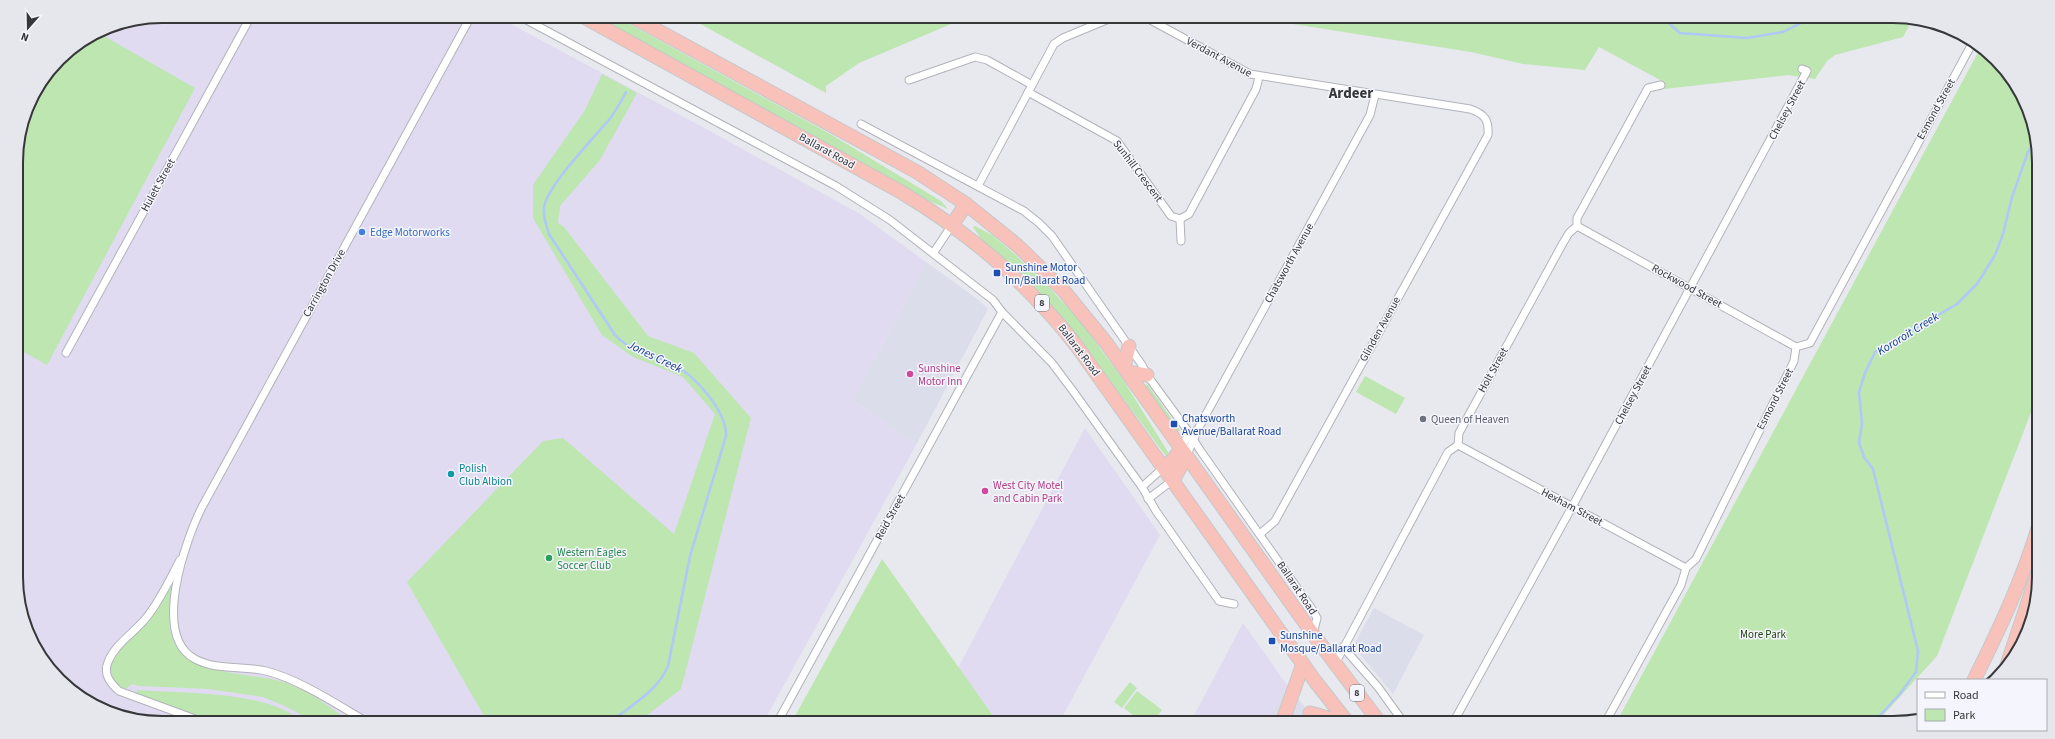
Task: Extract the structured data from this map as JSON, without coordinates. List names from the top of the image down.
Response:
{
  "streets": {
    "highway": ["Ballarat Road", "8"],
    "street": [
      "Verdant Avenue",
      "Esmond Street",
      "Chelsey Street",
      "Sunhill Crescent",
      "Hulett Street",
      "Chatsworth Avenue",
      "Carrington Drive",
      "Rockwood Street",
      "Glinden Avenue",
      "Holt Street",
      "Hexham Street",
      "Reid Street"
    ]
  },
  "crossings": [
    ["Verdant Avenue", "Chatsworth Avenue"],
    ["Verdant Avenue", "Glinden Avenue"],
    ["Esmond Street", "Rockwood Street"],
    ["Esmond Street", "Hexham Street"],
    ["Chelsey Street", "Rockwood Street"],
    ["Chelsey Street", "Hexham Street"],
    ["Ballarat Road", "Chatsworth Avenue"],
    ["Ballarat Road", "Glinden Avenue"],
    ["Ballarat Road", "Holt Street"],
    ["Rockwood Street", "Holt Street"],
    ["Holt Street", "Hexham Street"]
  ],
  "districts": ["Ardeer"],
  "water": ["Kororoit Creek", "Jones Creek"],
  "parks": ["More Park"],
  "places": {
    "other": [
      "Edge Motorworks",
      "Sunshine Motor Inn",
      "Queen of Heaven",
      "Polish Club Albion",
      "West City Motel and Cabin Park",
      "Western Eagles Soccer Club"
    ],
    "transit": ["Sunshine Motor Inn/Ballarat Road", "Chatsworth Avenue/Ballarat Road", "Sunshine Mosque/Ballarat Road"]
  },
  "legend": ["Road", "Park"],
  "north": "bottom"
}
